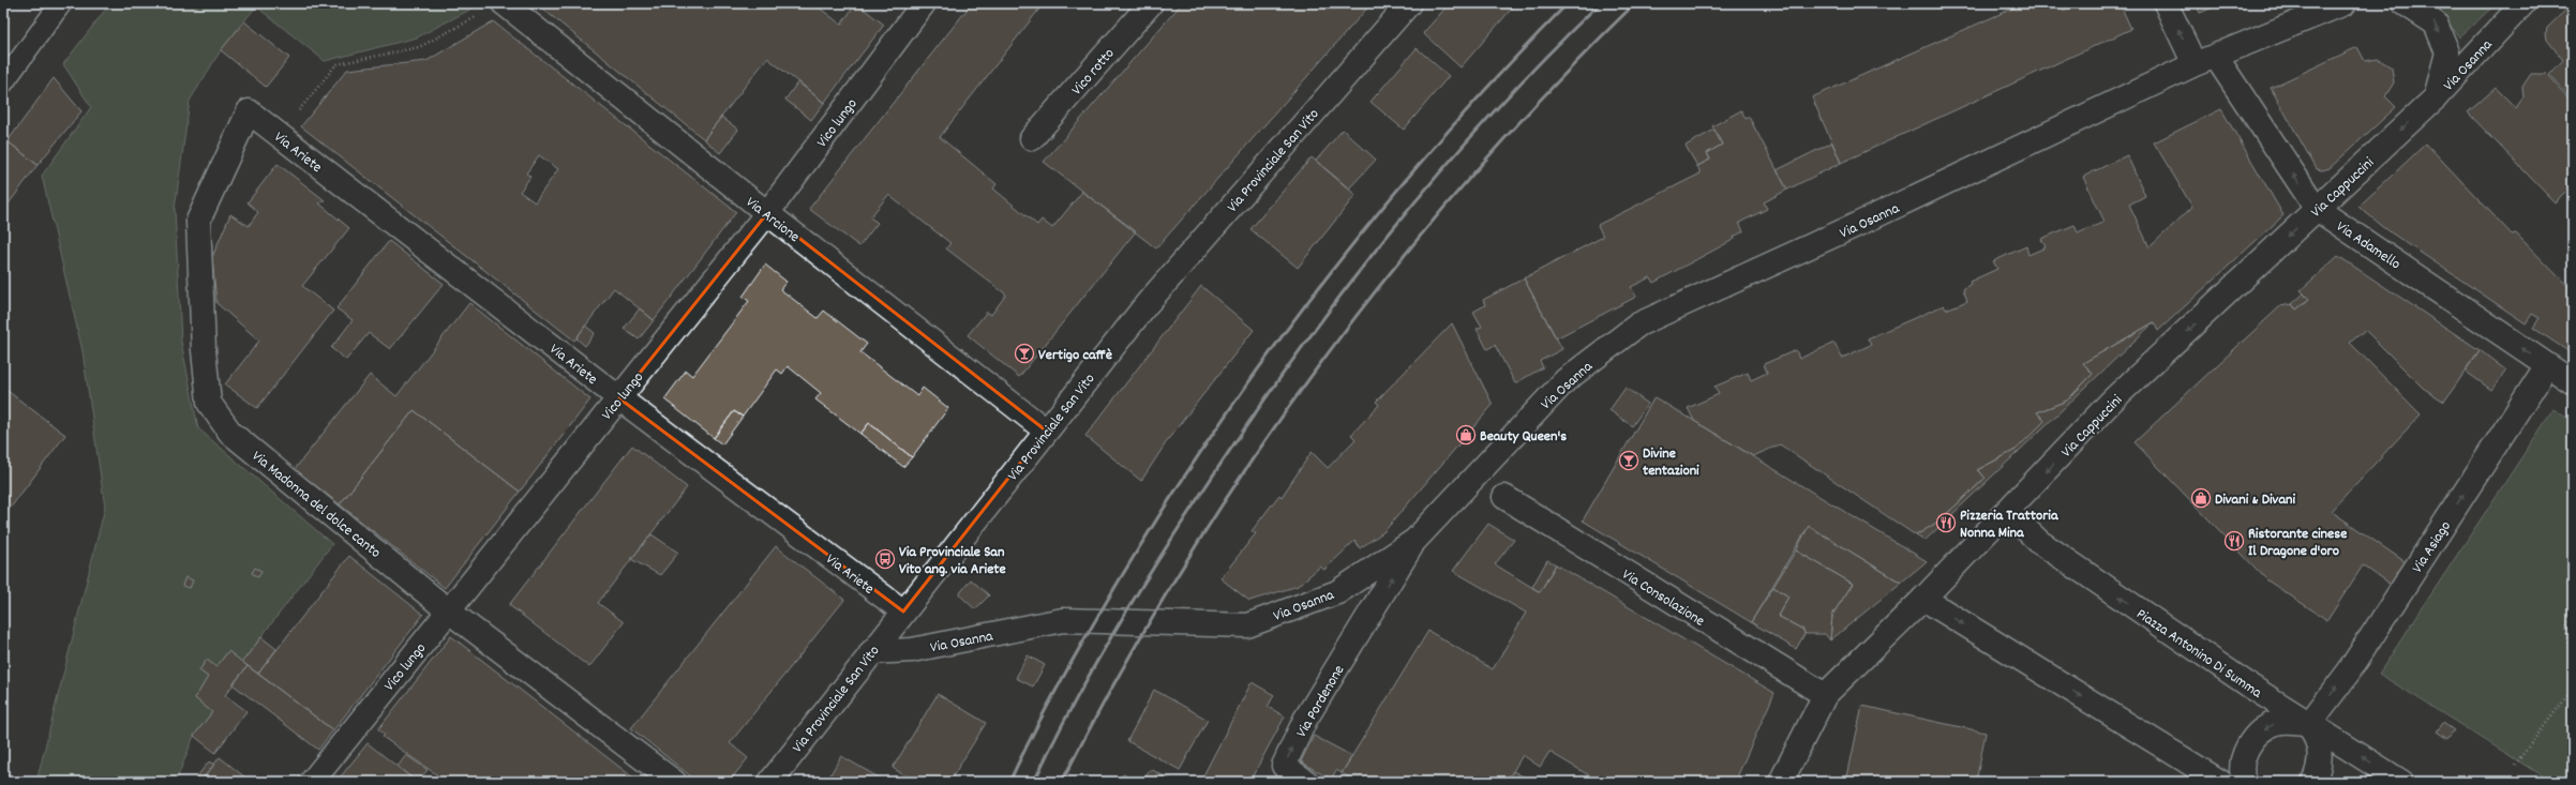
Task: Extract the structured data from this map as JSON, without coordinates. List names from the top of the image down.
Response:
{
  "streets": {
    "street": [
      "Via Osanna",
      "Vico rotto",
      "Vico lungo",
      "Via Ariete",
      "Via Provinciale San Vito",
      "Via Cappuccini",
      "Via Arcione",
      "Via Adamello",
      "Via Madonna del dolce canto",
      "Via Asiago",
      "Via Consolazione",
      "Piazza Antonino Di Summa",
      "Via Pordenone"
    ]
  },
  "crossings": [
    ["Via Osanna", "Via Provinciale San Vito"],
    ["Via Osanna", "Via Cappuccini"],
    ["Via Osanna", "Via Adamello"],
    ["Via Osanna", "Via Pordenone"],
    ["Vico lungo", "Via Ariete"],
    ["Vico lungo", "Via Arcione"],
    ["Vico lungo", "Via Madonna del dolce canto"],
    ["Via Ariete", "Via Provinciale San Vito"],
    ["Via Ariete", "Via Madonna del dolce canto"],
    ["Via Provinciale San Vito", "Via Arcione"],
    ["Via Cappuccini", "Via Adamello"],
    ["Via Cappuccini", "Via Consolazione"],
    ["Via Cappuccini", "Piazza Antonino Di Summa"],
    ["Via Adamello", "Via Asiago"],
    ["Via Asiago", "Piazza Antonino Di Summa"]
  ],
  "one_way": [
    "Via Cappuccini",
    "Via Adamello",
    "Via Asiago",
    "Via Pordenone"
  ],
  "places": {
    "bar": ["Vertigo caffè", "Divine tentazioni"],
    "shop": ["Beauty Queen's", "Divani & Divani"],
    "restaurant": ["Pizzeria Trattoria Nonna Mina", "Ristorante cinese Il Dragone d'oro"],
    "bus stop": ["Via Provinciale San Vito ang. via Ariete"]
  }
}
